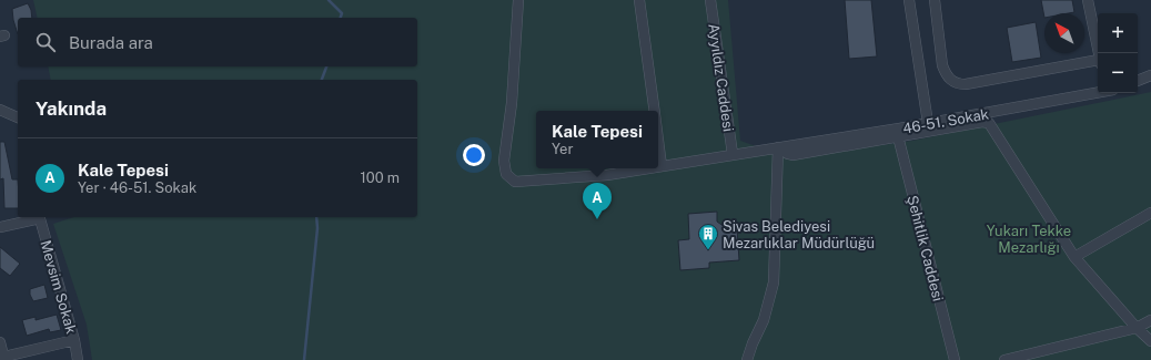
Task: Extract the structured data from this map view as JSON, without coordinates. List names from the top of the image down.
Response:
{
  "streets": {
    "street": [
      "Ayyıldız Caddesi",
      "46-51. Sokak",
      "Şehitlik Caddesi",
      "Mevsim Sokak"
    ]
  },
  "crossings": [
    ["Ayyıldız Caddesi", "46-51. Sokak"],
    ["46-51. Sokak", "Şehitlik Caddesi"]
  ],
  "parks": ["Yukarı Tekke Mezarlığı"],
  "places": {
    "building": ["Sivas Belediyesi Mezarlıklar Müdürlüğü"]
  },
  "north": "top left",
  "page": {
    "map_buttons": ["+", "−"],
    "search": "Burada ara",
    "heading": "Yakında",
    "popup": ["Kale Tepesi", "Yer"],
    "list": [
      {
        "mark": "A",
        "name": "Kale Tepesi",
        "note": "Yer · 46-51. Sokak",
        "value": "100 m"
      }
    ],
    "pins": "A"
  }
}
